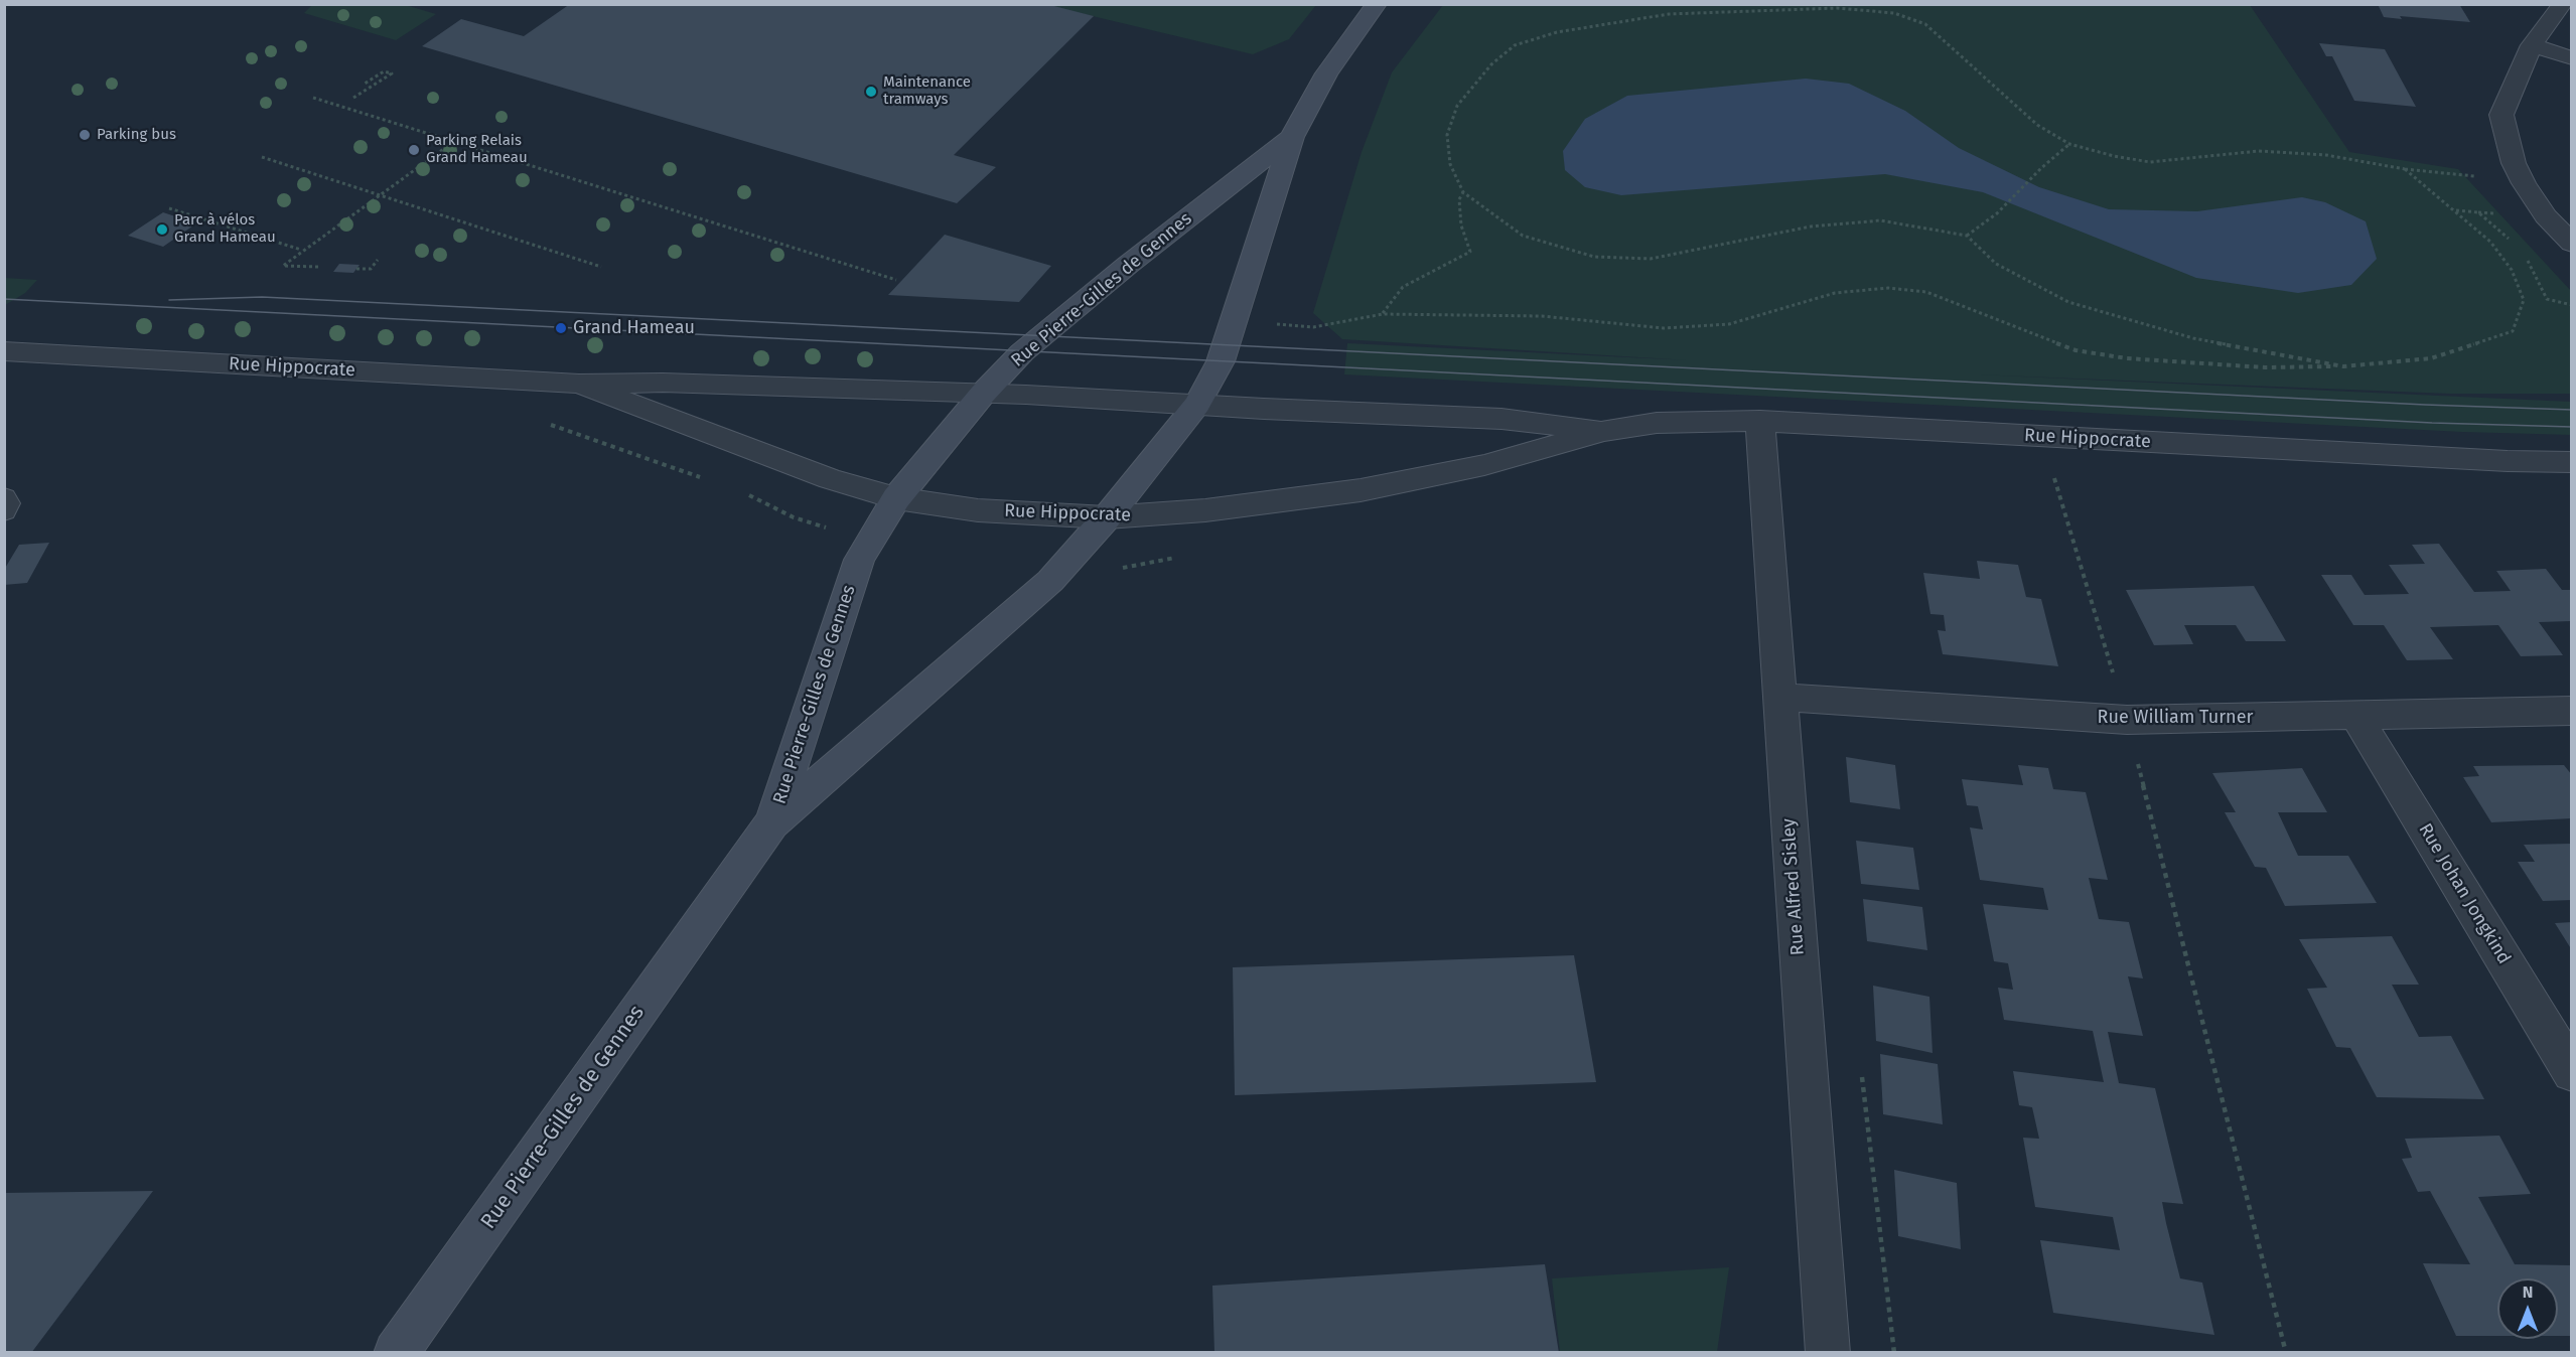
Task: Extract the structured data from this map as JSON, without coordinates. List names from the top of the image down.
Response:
{
  "streets": {
    "main road": ["Rue Pierre-Gilles de Gennes"],
    "street": [
      "Rue Hippocrate",
      "Rue William Turner",
      "Rue Alfred Sisley",
      "Rue Johan Jongkind"
    ]
  },
  "crossings": [
    ["Rue Pierre-Gilles de Gennes", "Rue Hippocrate"],
    ["Rue Hippocrate", "Rue Alfred Sisley"],
    ["Rue William Turner", "Rue Alfred Sisley"],
    ["Rue William Turner", "Rue Johan Jongkind"]
  ],
  "places": [
    "Maintenance tramways",
    "Parking bus",
    "Parking Relais Grand Hameau",
    "Parc à vélos Grand Hameau",
    "Grand Hameau"
  ],
  "north": "top"
}
